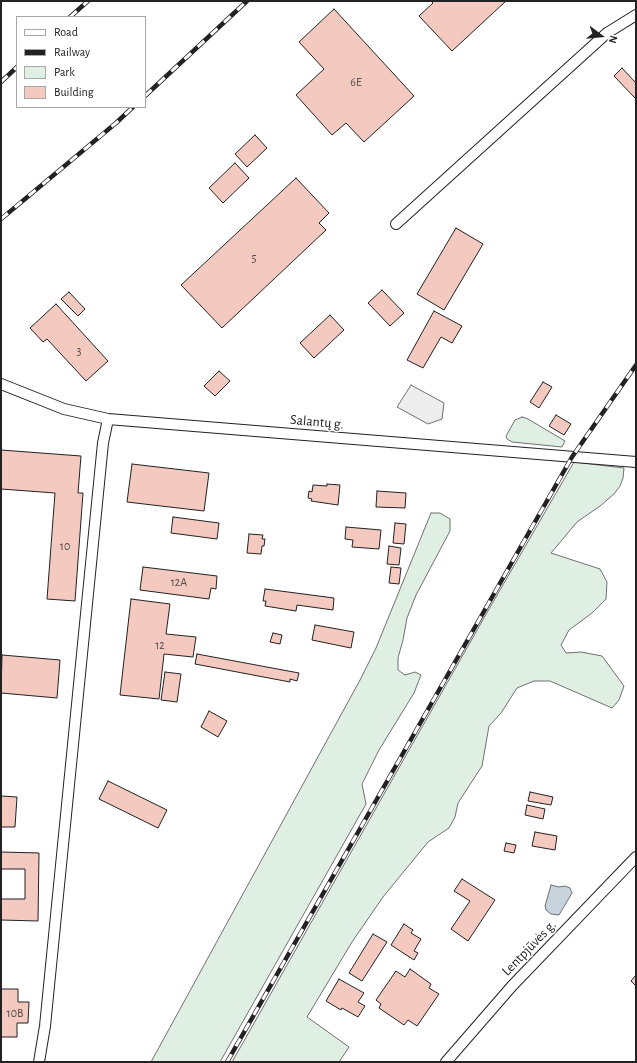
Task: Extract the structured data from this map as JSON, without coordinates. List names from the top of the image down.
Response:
{
  "streets": {
    "street": ["Salantų g.", "Lentpjūvės g."]
  },
  "house_numbers": [
    "6E",
    "5",
    "3",
    "10",
    "12A",
    "12",
    "10B"
  ],
  "legend": [
    "Road",
    "Railway",
    "Park",
    "Building"
  ],
  "north": "right"
}
